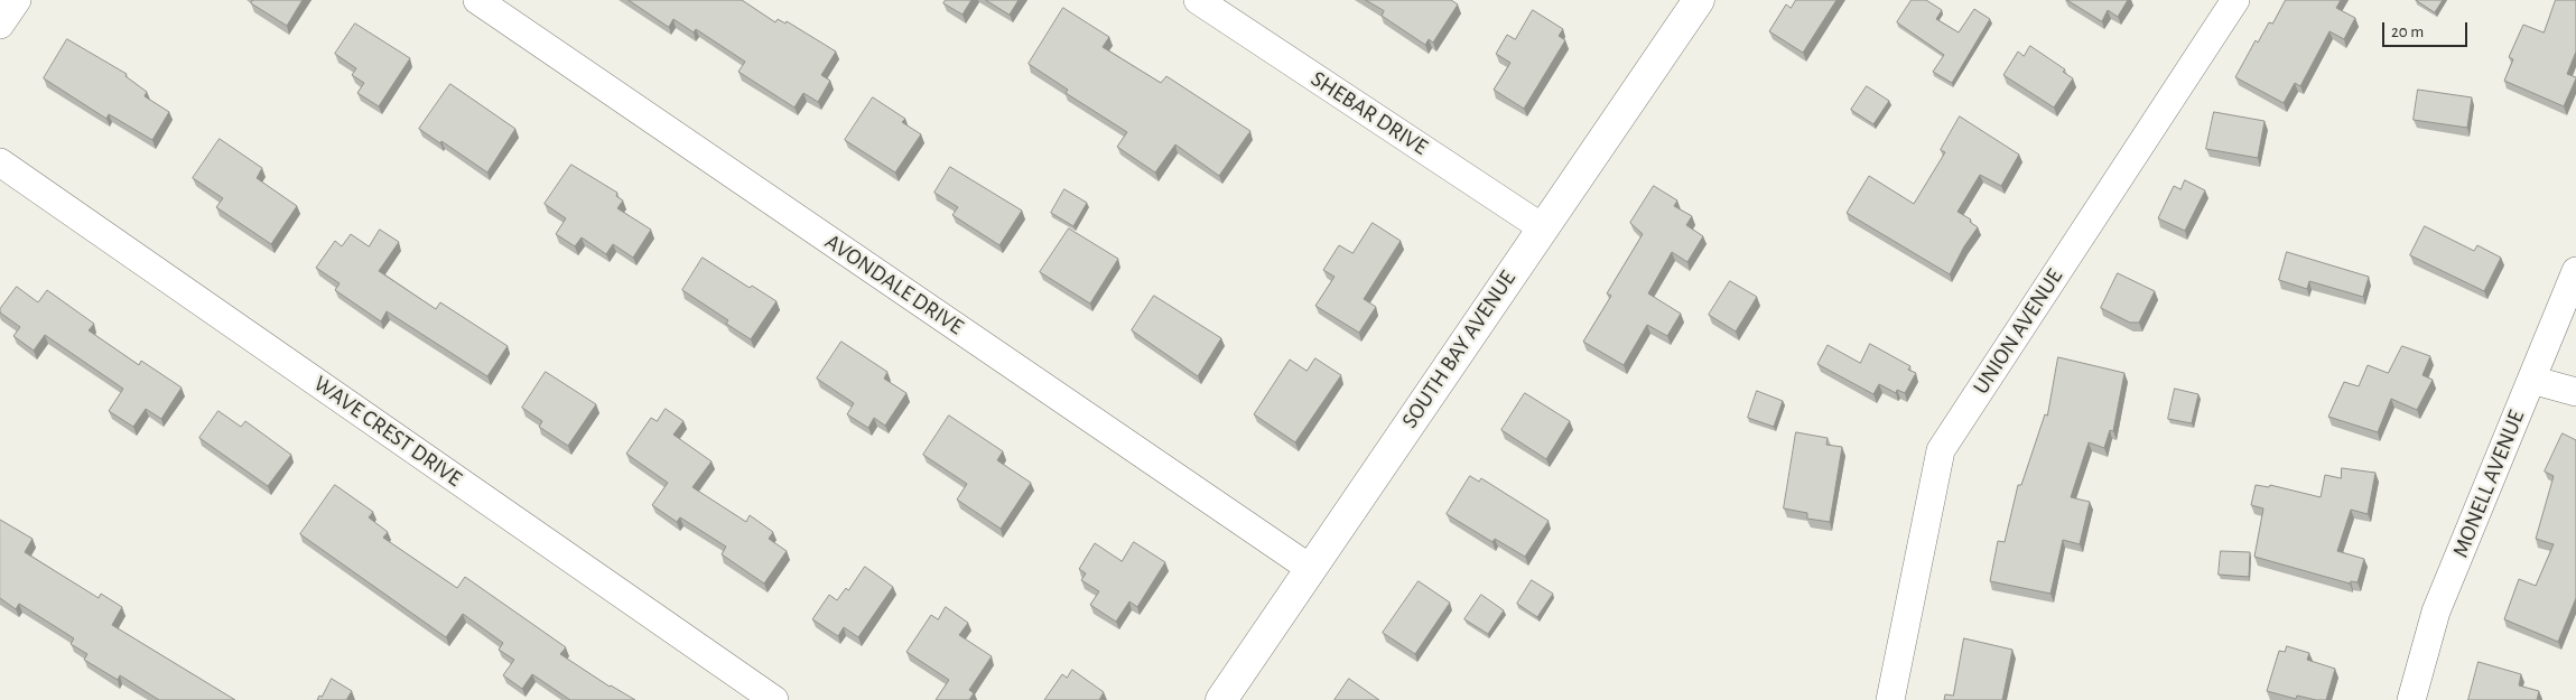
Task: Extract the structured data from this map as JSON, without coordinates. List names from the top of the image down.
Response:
{
  "streets": {
    "street": [
      "SHEBAR DRIVE",
      "AVONDALE DRIVE",
      "UNION AVENUE",
      "SOUTH BAY AVENUE",
      "WAVE CREST DRIVE",
      "MONELL AVENUE"
    ]
  },
  "crossings": [
    ["SHEBAR DRIVE", "SOUTH BAY AVENUE"],
    ["AVONDALE DRIVE", "SOUTH BAY AVENUE"]
  ],
  "scale_bar": "20 m"
}
